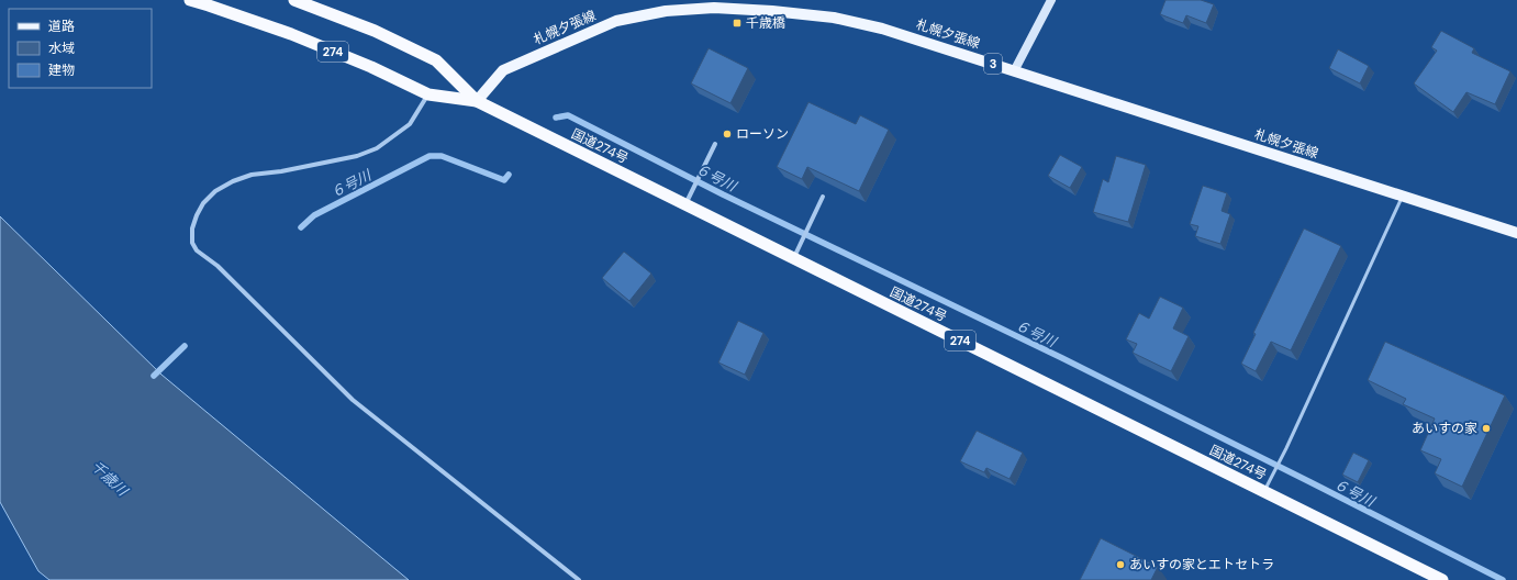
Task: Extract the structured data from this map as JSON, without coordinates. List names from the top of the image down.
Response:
{
  "streets": {
    "highway": ["274", "国道274号"],
    "main road": ["札幌夕張線", "3"]
  },
  "crossings": [
    ["札幌夕張線", "国道274号"]
  ],
  "water": ["６号川", "千歳川"],
  "places": {
    "transit": ["千歳橋"],
    "other": ["ローソン", "あいすの家", "あいすの家とエトセトラ"]
  },
  "legend": ["道路", "水域", "建物"]
}
